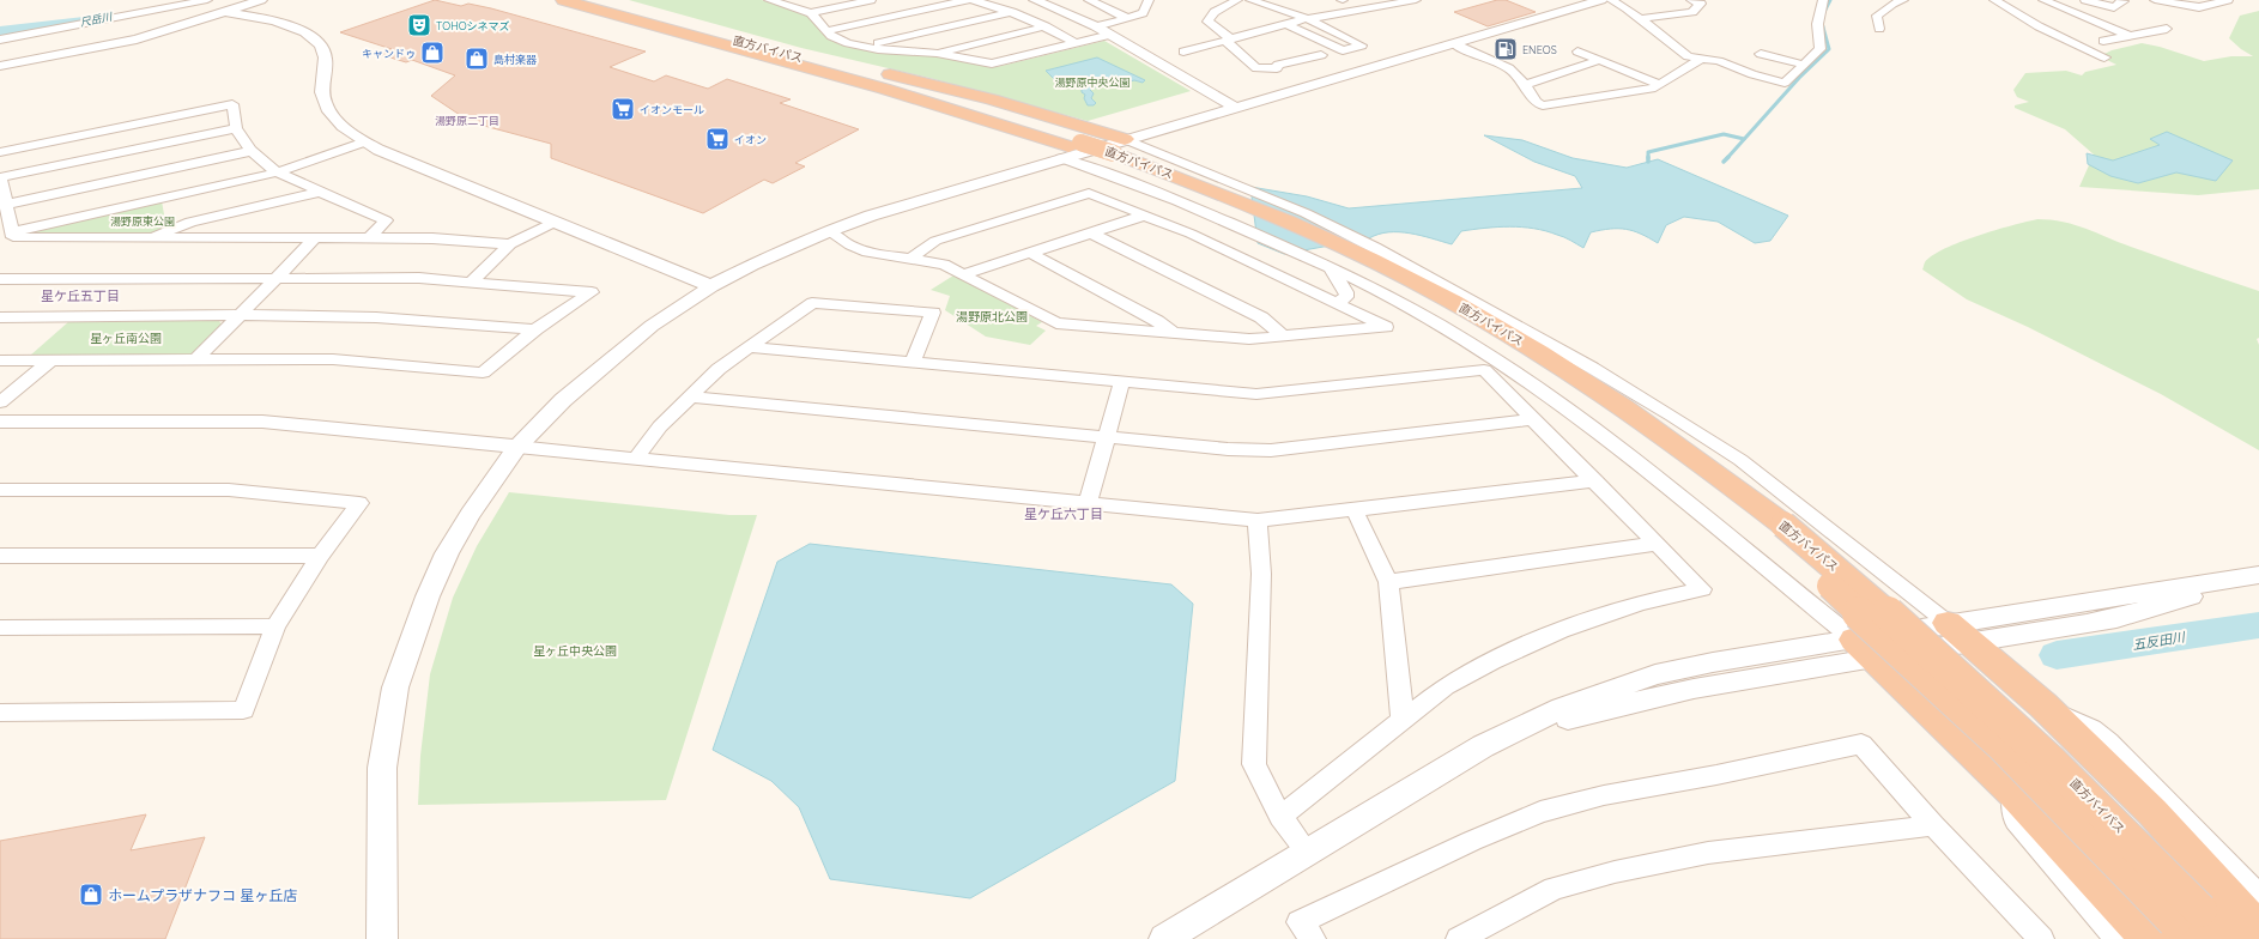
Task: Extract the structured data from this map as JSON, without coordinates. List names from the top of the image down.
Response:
{
  "streets": {
    "highway": ["直方バイパス"]
  },
  "districts": ["湯野原二丁目", "星ケ丘五丁目", "星ケ丘六丁目"],
  "water": ["尺岳川", "五反田川"],
  "parks": [
    "湯野原中央公園",
    "湯野原東公園",
    "湯野原北公園",
    "星ヶ丘南公園",
    "星ヶ丘中央公園"
  ],
  "places": {
    "theatre": ["TOHOシネマズ"],
    "fuel station": ["ENEOS"],
    "shop": ["キャンドゥ", "島村楽器", "ホームプラザナフコ 星ヶ丘店"],
    "supermarket": ["イオンモール", "イオン"]
  }
}
